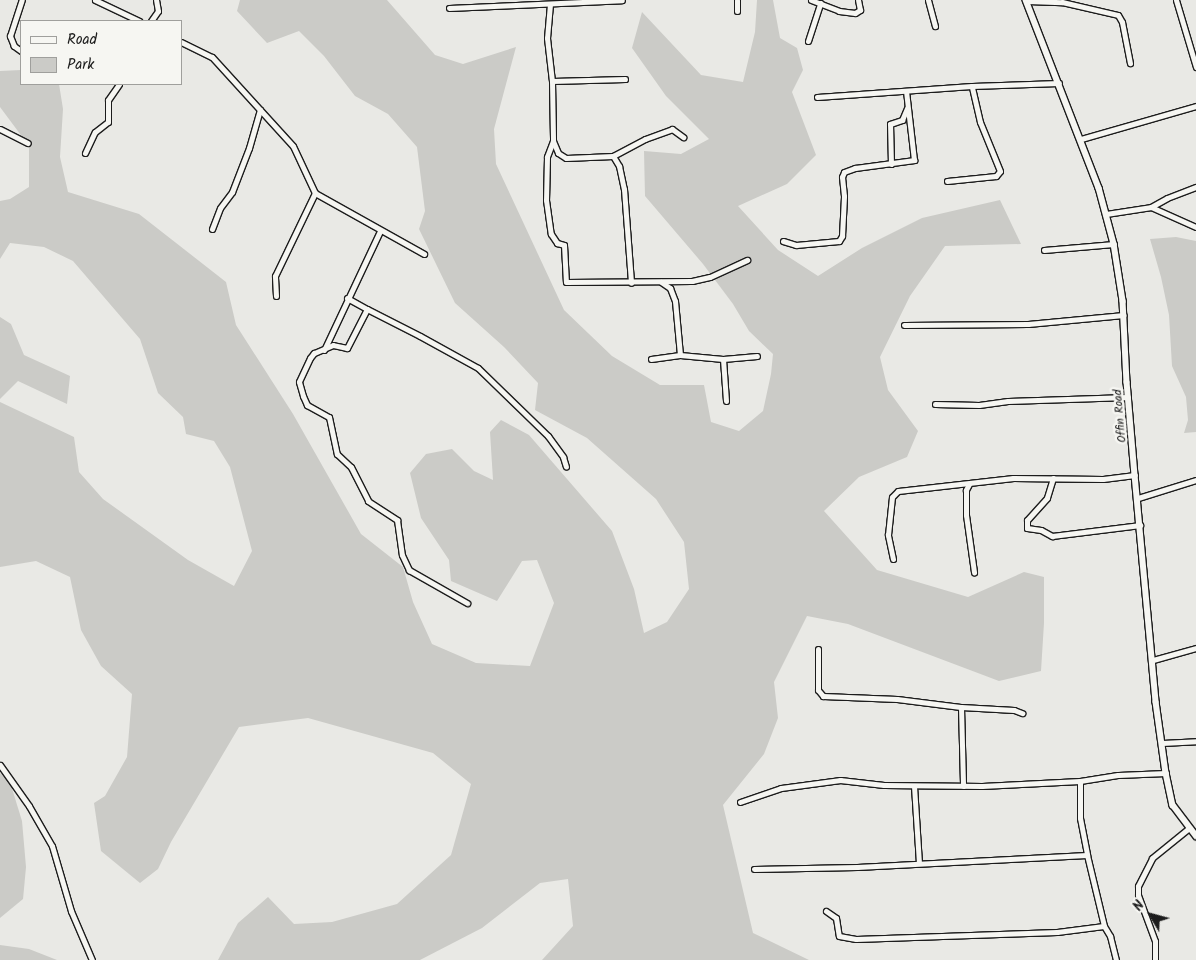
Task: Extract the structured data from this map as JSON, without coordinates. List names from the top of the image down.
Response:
{
  "streets": {
    "street": ["Offin Road"]
  },
  "legend": ["Road", "Park"],
  "north": "top left"
}
